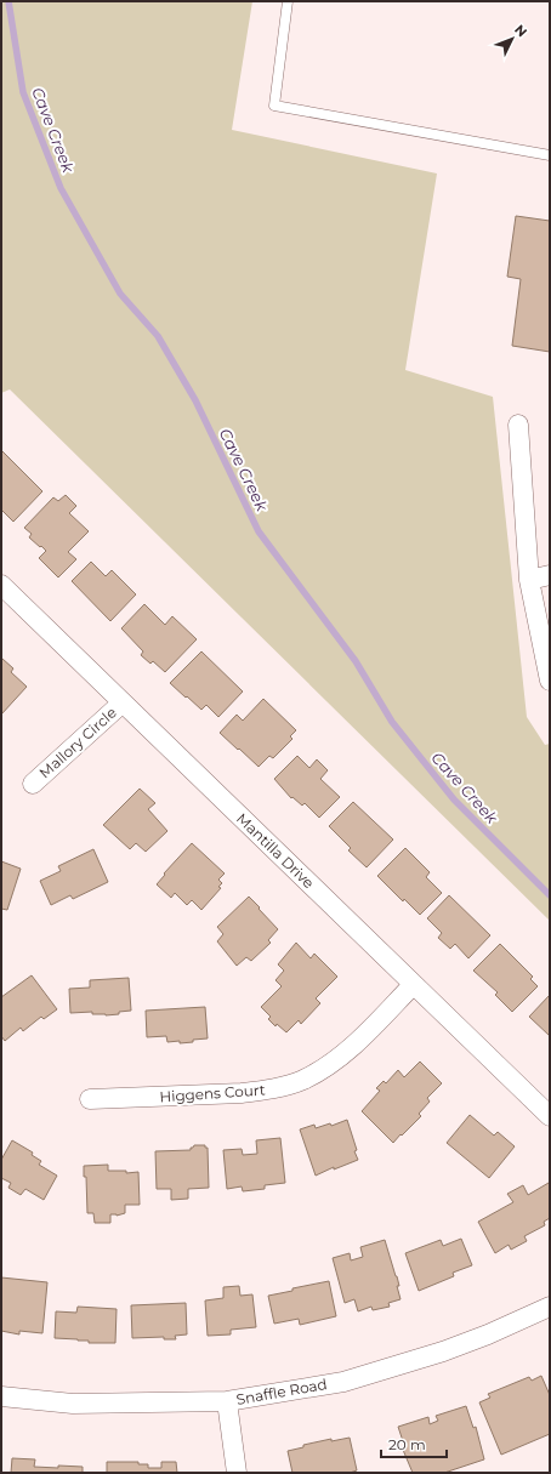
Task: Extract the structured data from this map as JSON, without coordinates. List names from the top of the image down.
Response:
{
  "streets": {
    "street": [
      "Mallory Circle",
      "Mantilla Drive",
      "Higgens Court",
      "Snaffle Road"
    ]
  },
  "crossings": [
    ["Mallory Circle", "Mantilla Drive"],
    ["Mantilla Drive", "Higgens Court"]
  ],
  "water": ["Cave Creek"],
  "scale_bar": "20 m",
  "north": "top right"
}
